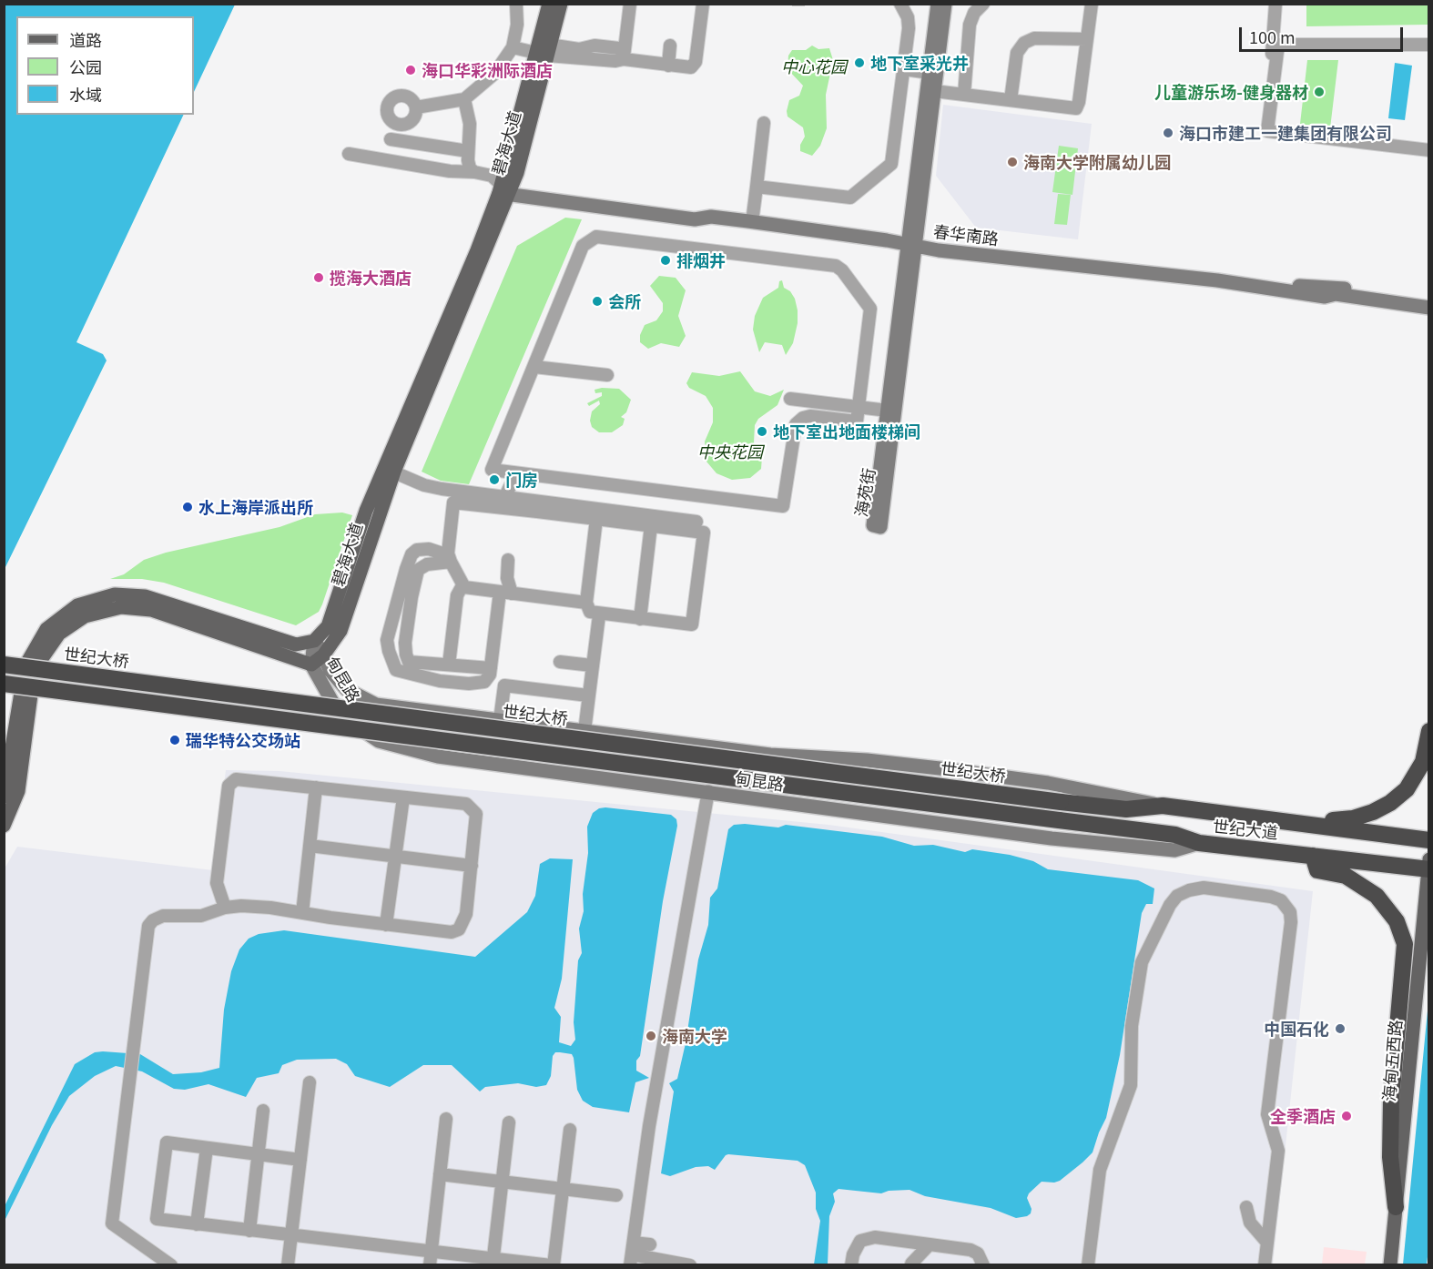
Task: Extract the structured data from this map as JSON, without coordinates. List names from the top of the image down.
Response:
{
  "streets": {
    "highway": ["世纪大桥", "世纪大道"],
    "main road": ["碧海大道", "海甸五西路"],
    "street": ["春华南路", "海苑街", "甸昆路"]
  },
  "crossings": [
    ["碧海大道", "春华南路"],
    ["碧海大道", "甸昆路"],
    ["春华南路", "海苑街"],
    ["世纪大桥", "世纪大道"],
    ["甸昆路", "世纪大道"],
    ["世纪大道", "海甸五西路"]
  ],
  "parks": ["中心花园", "中央花园"],
  "places": [
    "地下室采光井",
    "海口华彩洲际酒店",
    "儿童游乐场-健身器材",
    "海口市建工一建集团有限公司",
    "海南大学附属幼儿园",
    "排烟井",
    "揽海大酒店",
    "会所",
    "地下室出地面楼梯间",
    "门房",
    "水上海岸派出所",
    "瑞华特公交场站",
    "中国石化",
    "海南大学",
    "全季酒店"
  ],
  "legend": ["道路", "公园", "水域"],
  "scale_bar": "100 m"
}
